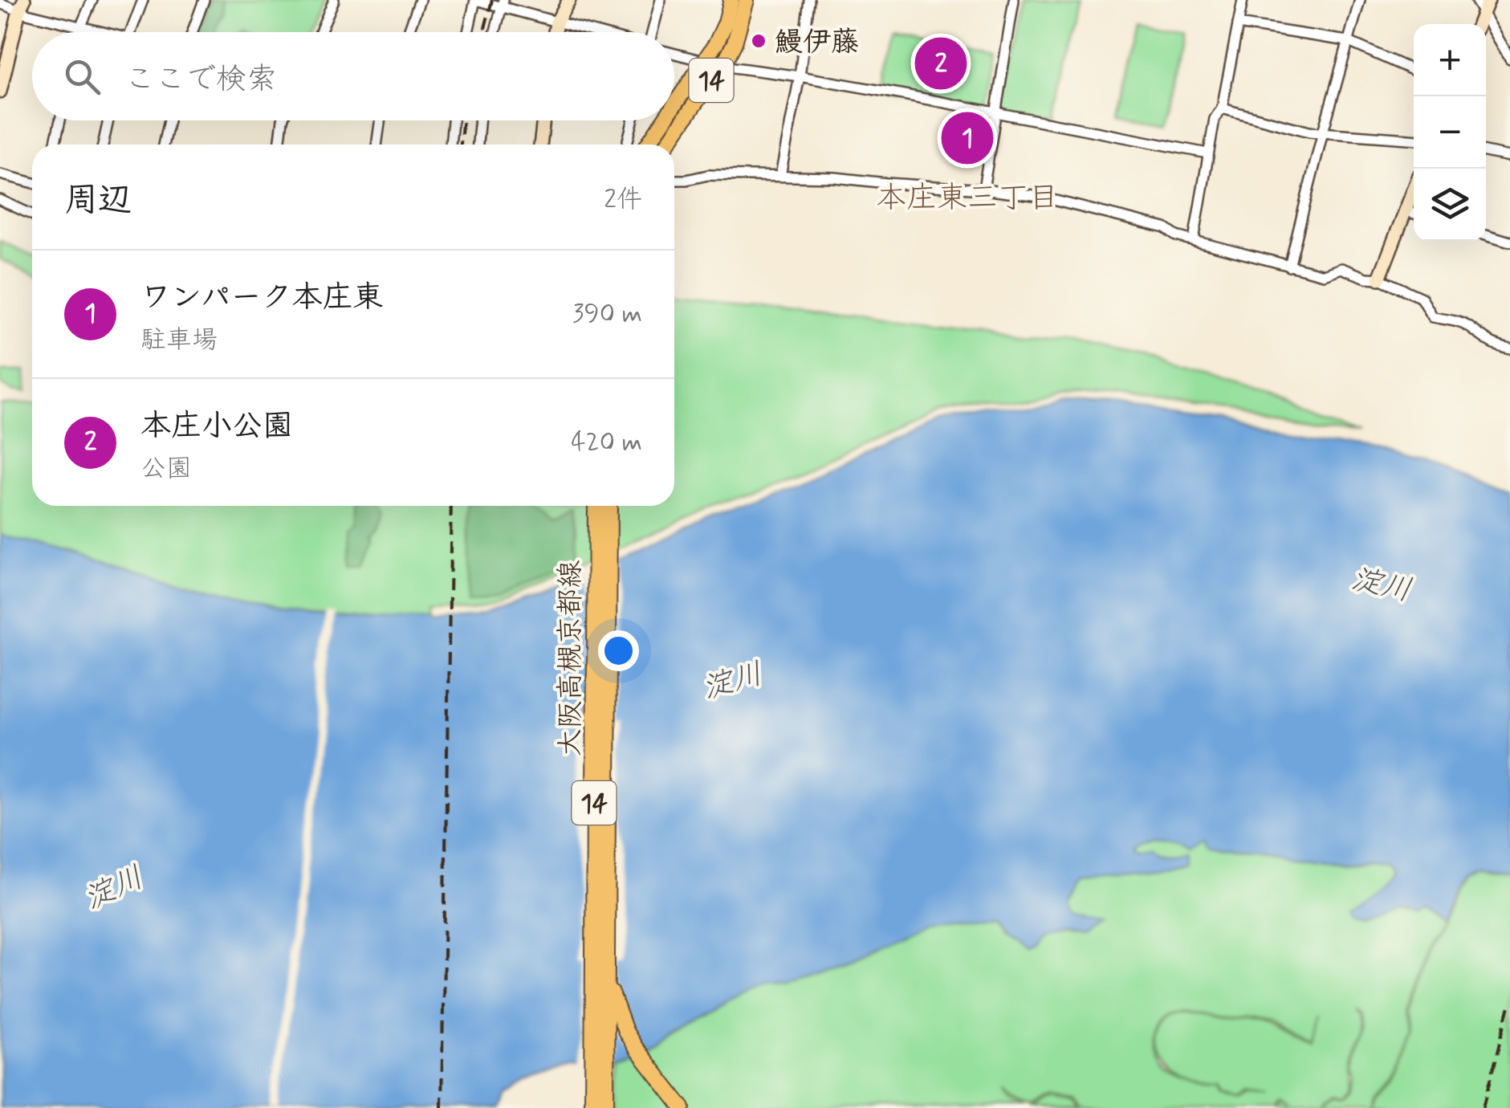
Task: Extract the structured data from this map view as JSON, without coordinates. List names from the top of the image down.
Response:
{
  "streets": {
    "main road": ["14", "大阪高槻京都線"]
  },
  "districts": ["本庄東三丁目"],
  "water": ["淀川"],
  "places": ["鰻伊藤"],
  "page": {
    "map_buttons": ["+", "−"],
    "search": "ここで検索",
    "pins": ["2", "1"],
    "heading": ["周辺", "2件"],
    "list": [
      {
        "mark": "1",
        "name": "ワンパーク本庄東",
        "note": "駐車場",
        "value": "390 m"
      },
      {
        "mark": "2",
        "name": "本庄小公園",
        "note": "公園",
        "value": "420 m"
      }
    ]
  }
}
